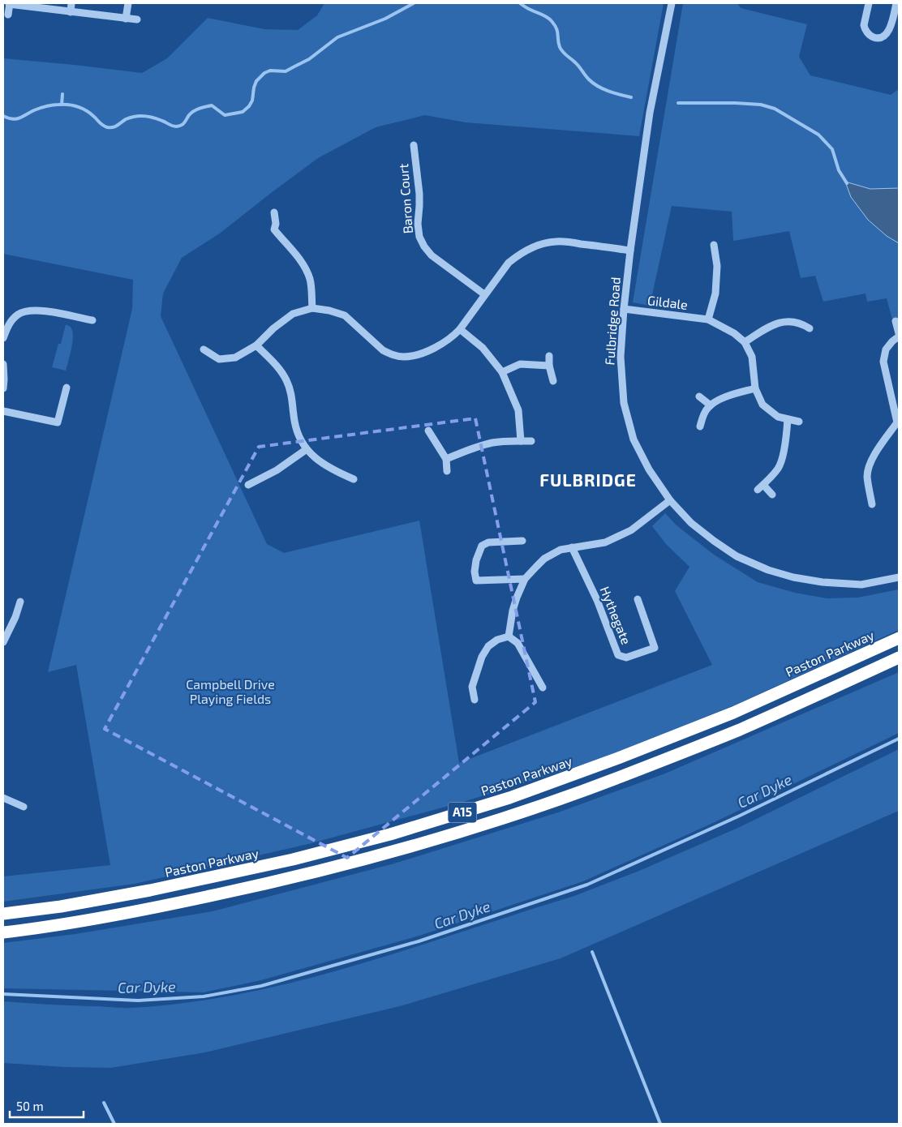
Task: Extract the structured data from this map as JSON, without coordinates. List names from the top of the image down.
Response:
{
  "streets": {
    "highway": ["Paston Parkway", "A15"],
    "street": [
      "Baron Court",
      "Gildale",
      "Fulbridge Road",
      "Hythegate"
    ]
  },
  "crossings": [
    ["Gildale", "Fulbridge Road"]
  ],
  "districts": ["FULBRIDGE"],
  "water": ["Car Dyke"],
  "parks": ["Campbell Drive Playing Fields"],
  "scale_bar": "50 m"
}
